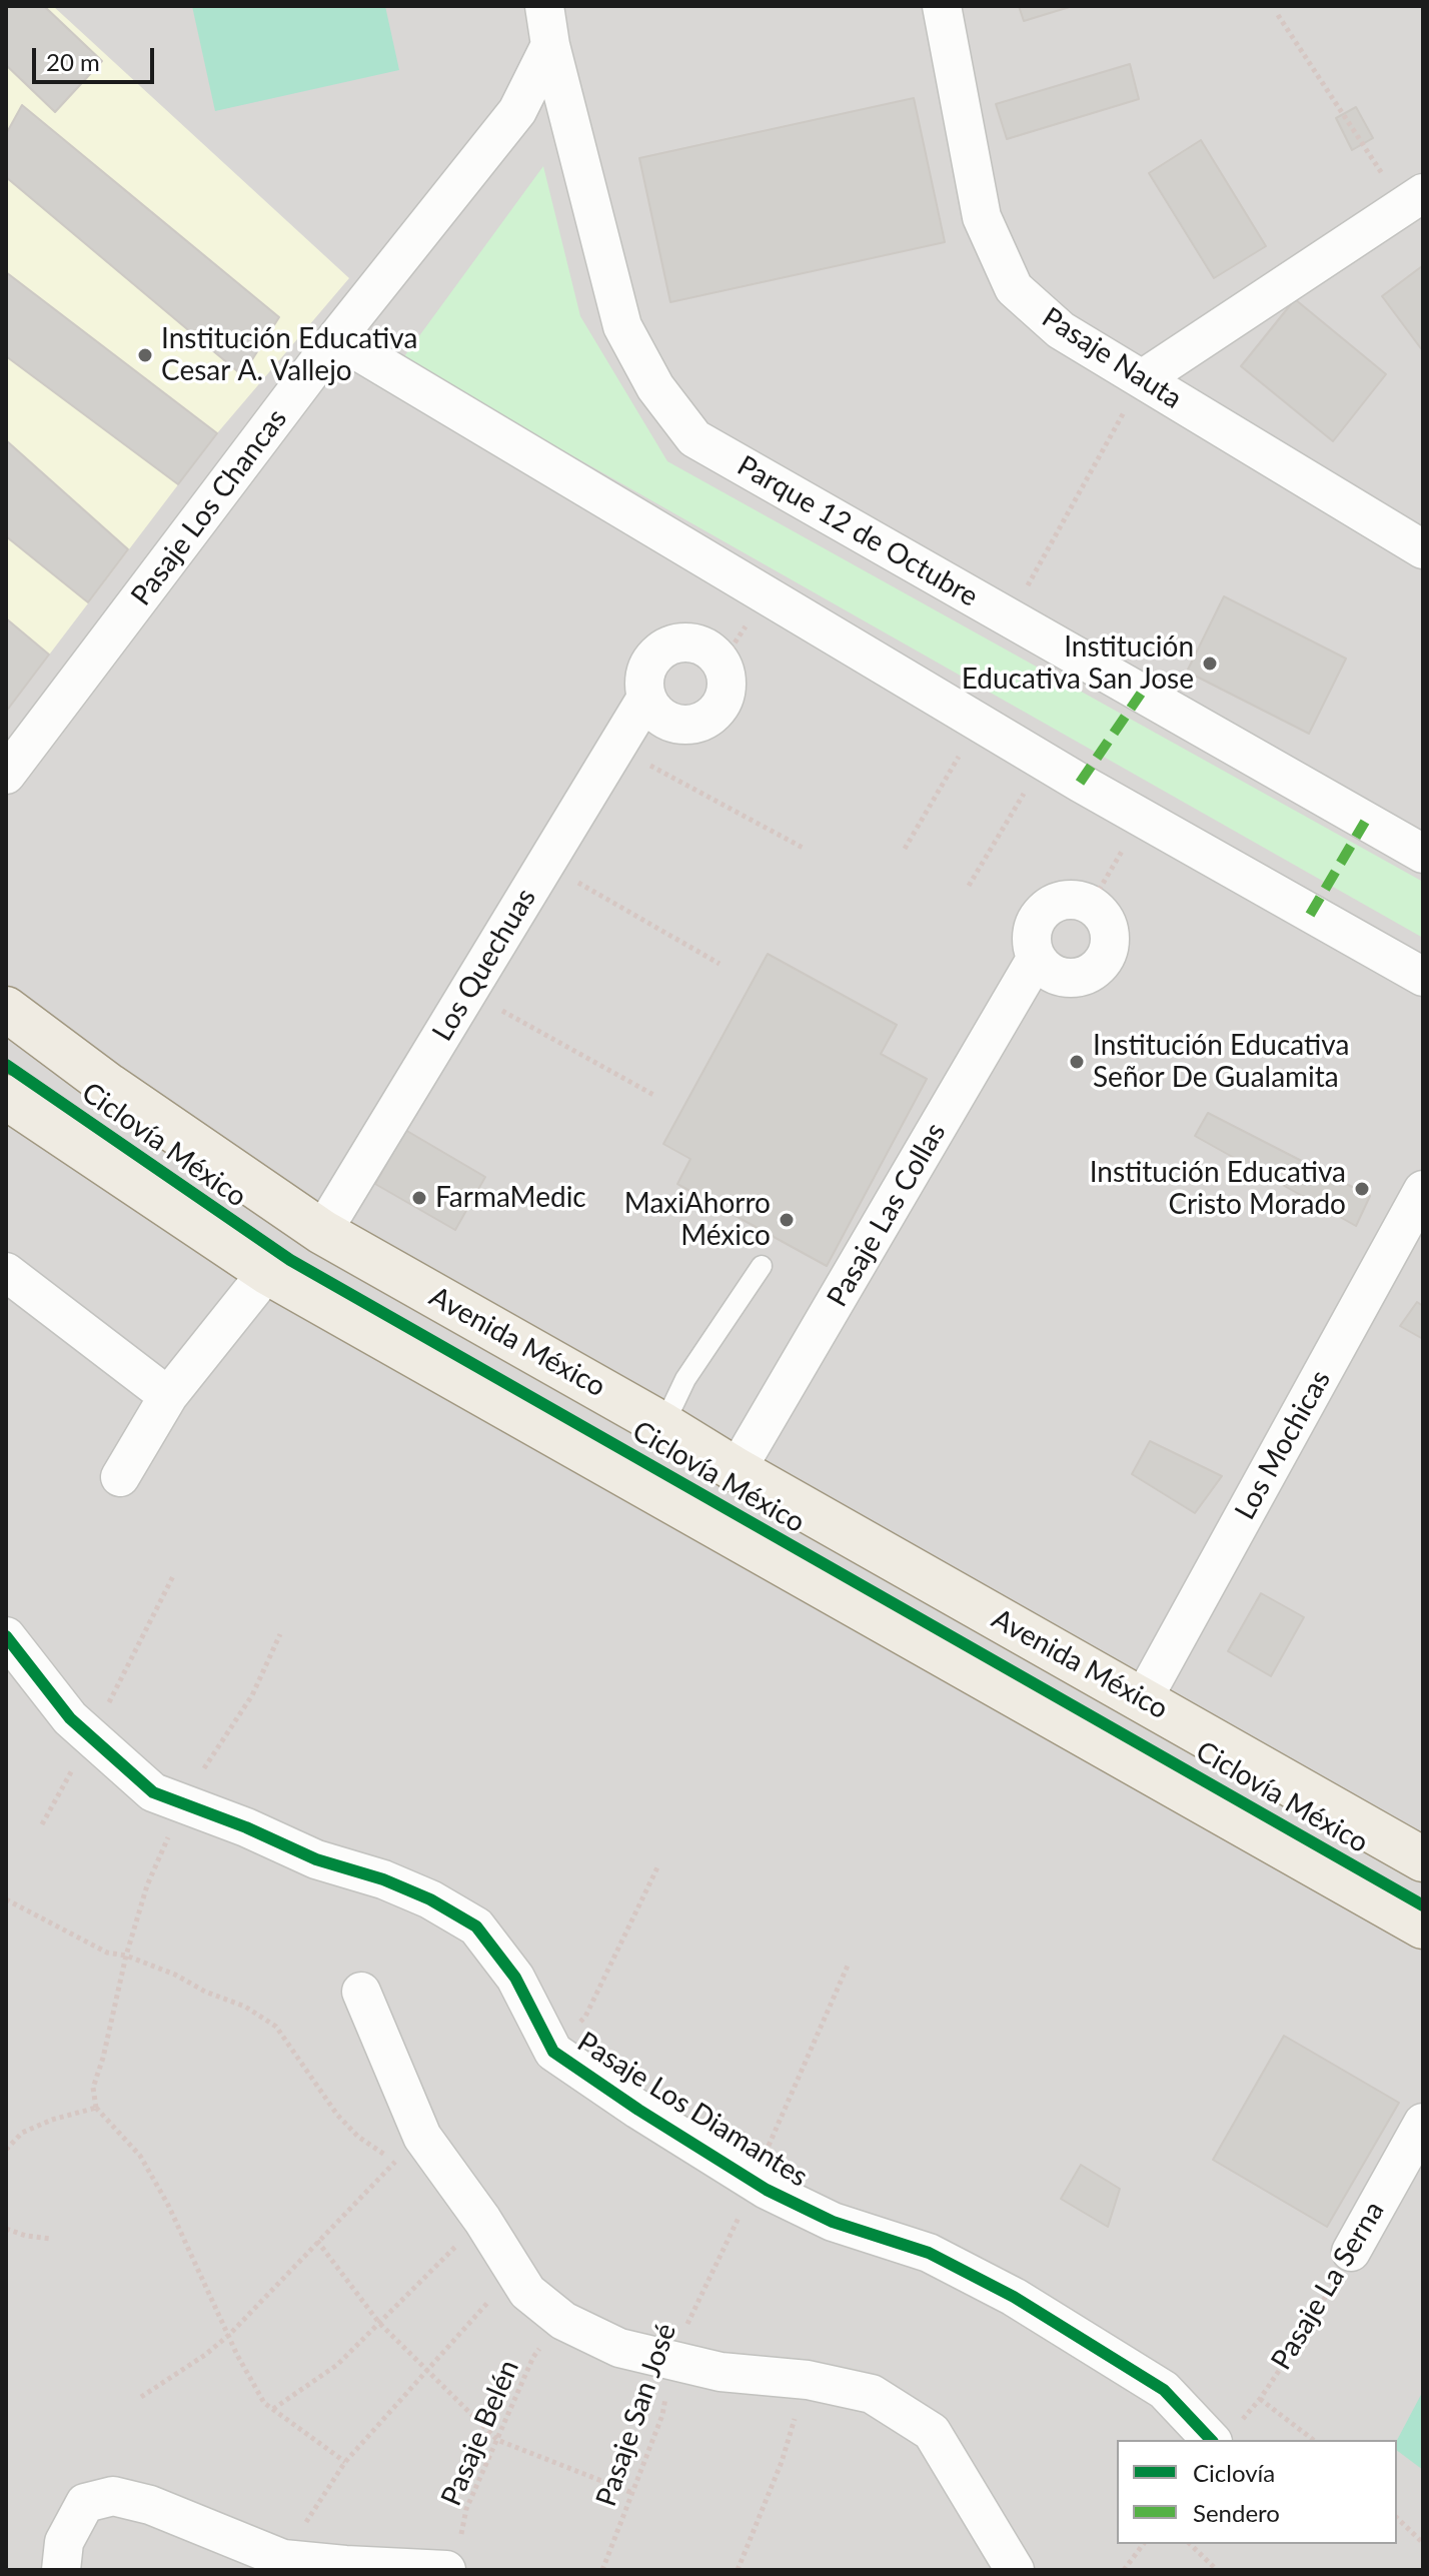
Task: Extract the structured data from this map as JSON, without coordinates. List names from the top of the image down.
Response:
{
  "streets": {
    "main road": ["Avenida México"],
    "street": [
      "Pasaje Nauta",
      "Pasaje Los Chancas",
      "Parque 12 de Octubre",
      "Los Quechuas",
      "Pasaje Las Collas",
      "Los Mochicas",
      "Pasaje Los Diamantes",
      "Pasaje La Serna"
    ],
    "path": ["Pasaje San José", "Pasaje Belén"],
    "cycle path": ["Ciclovía México"]
  },
  "crossings": [
    ["Pasaje Los Chancas", "Parque 12 de Octubre"],
    ["Los Quechuas", "Avenida México"],
    ["Pasaje Las Collas", "Avenida México"],
    ["Avenida México", "Los Mochicas"],
    ["Pasaje Los Diamantes", "Pasaje La Serna"],
    ["Pasaje Los Diamantes", "Pasaje San José"]
  ],
  "places": [
    "Institución Educativa Cesar A. Vallejo",
    "Institución Educativa San Jose",
    "Institución Educativa Señor De Gualamita",
    "Institución Educativa Cristo Morado",
    "FarmaMedic",
    "MaxiAhorro México"
  ],
  "legend": ["Ciclovía", "Sendero"],
  "scale_bar": "20 m"
}
